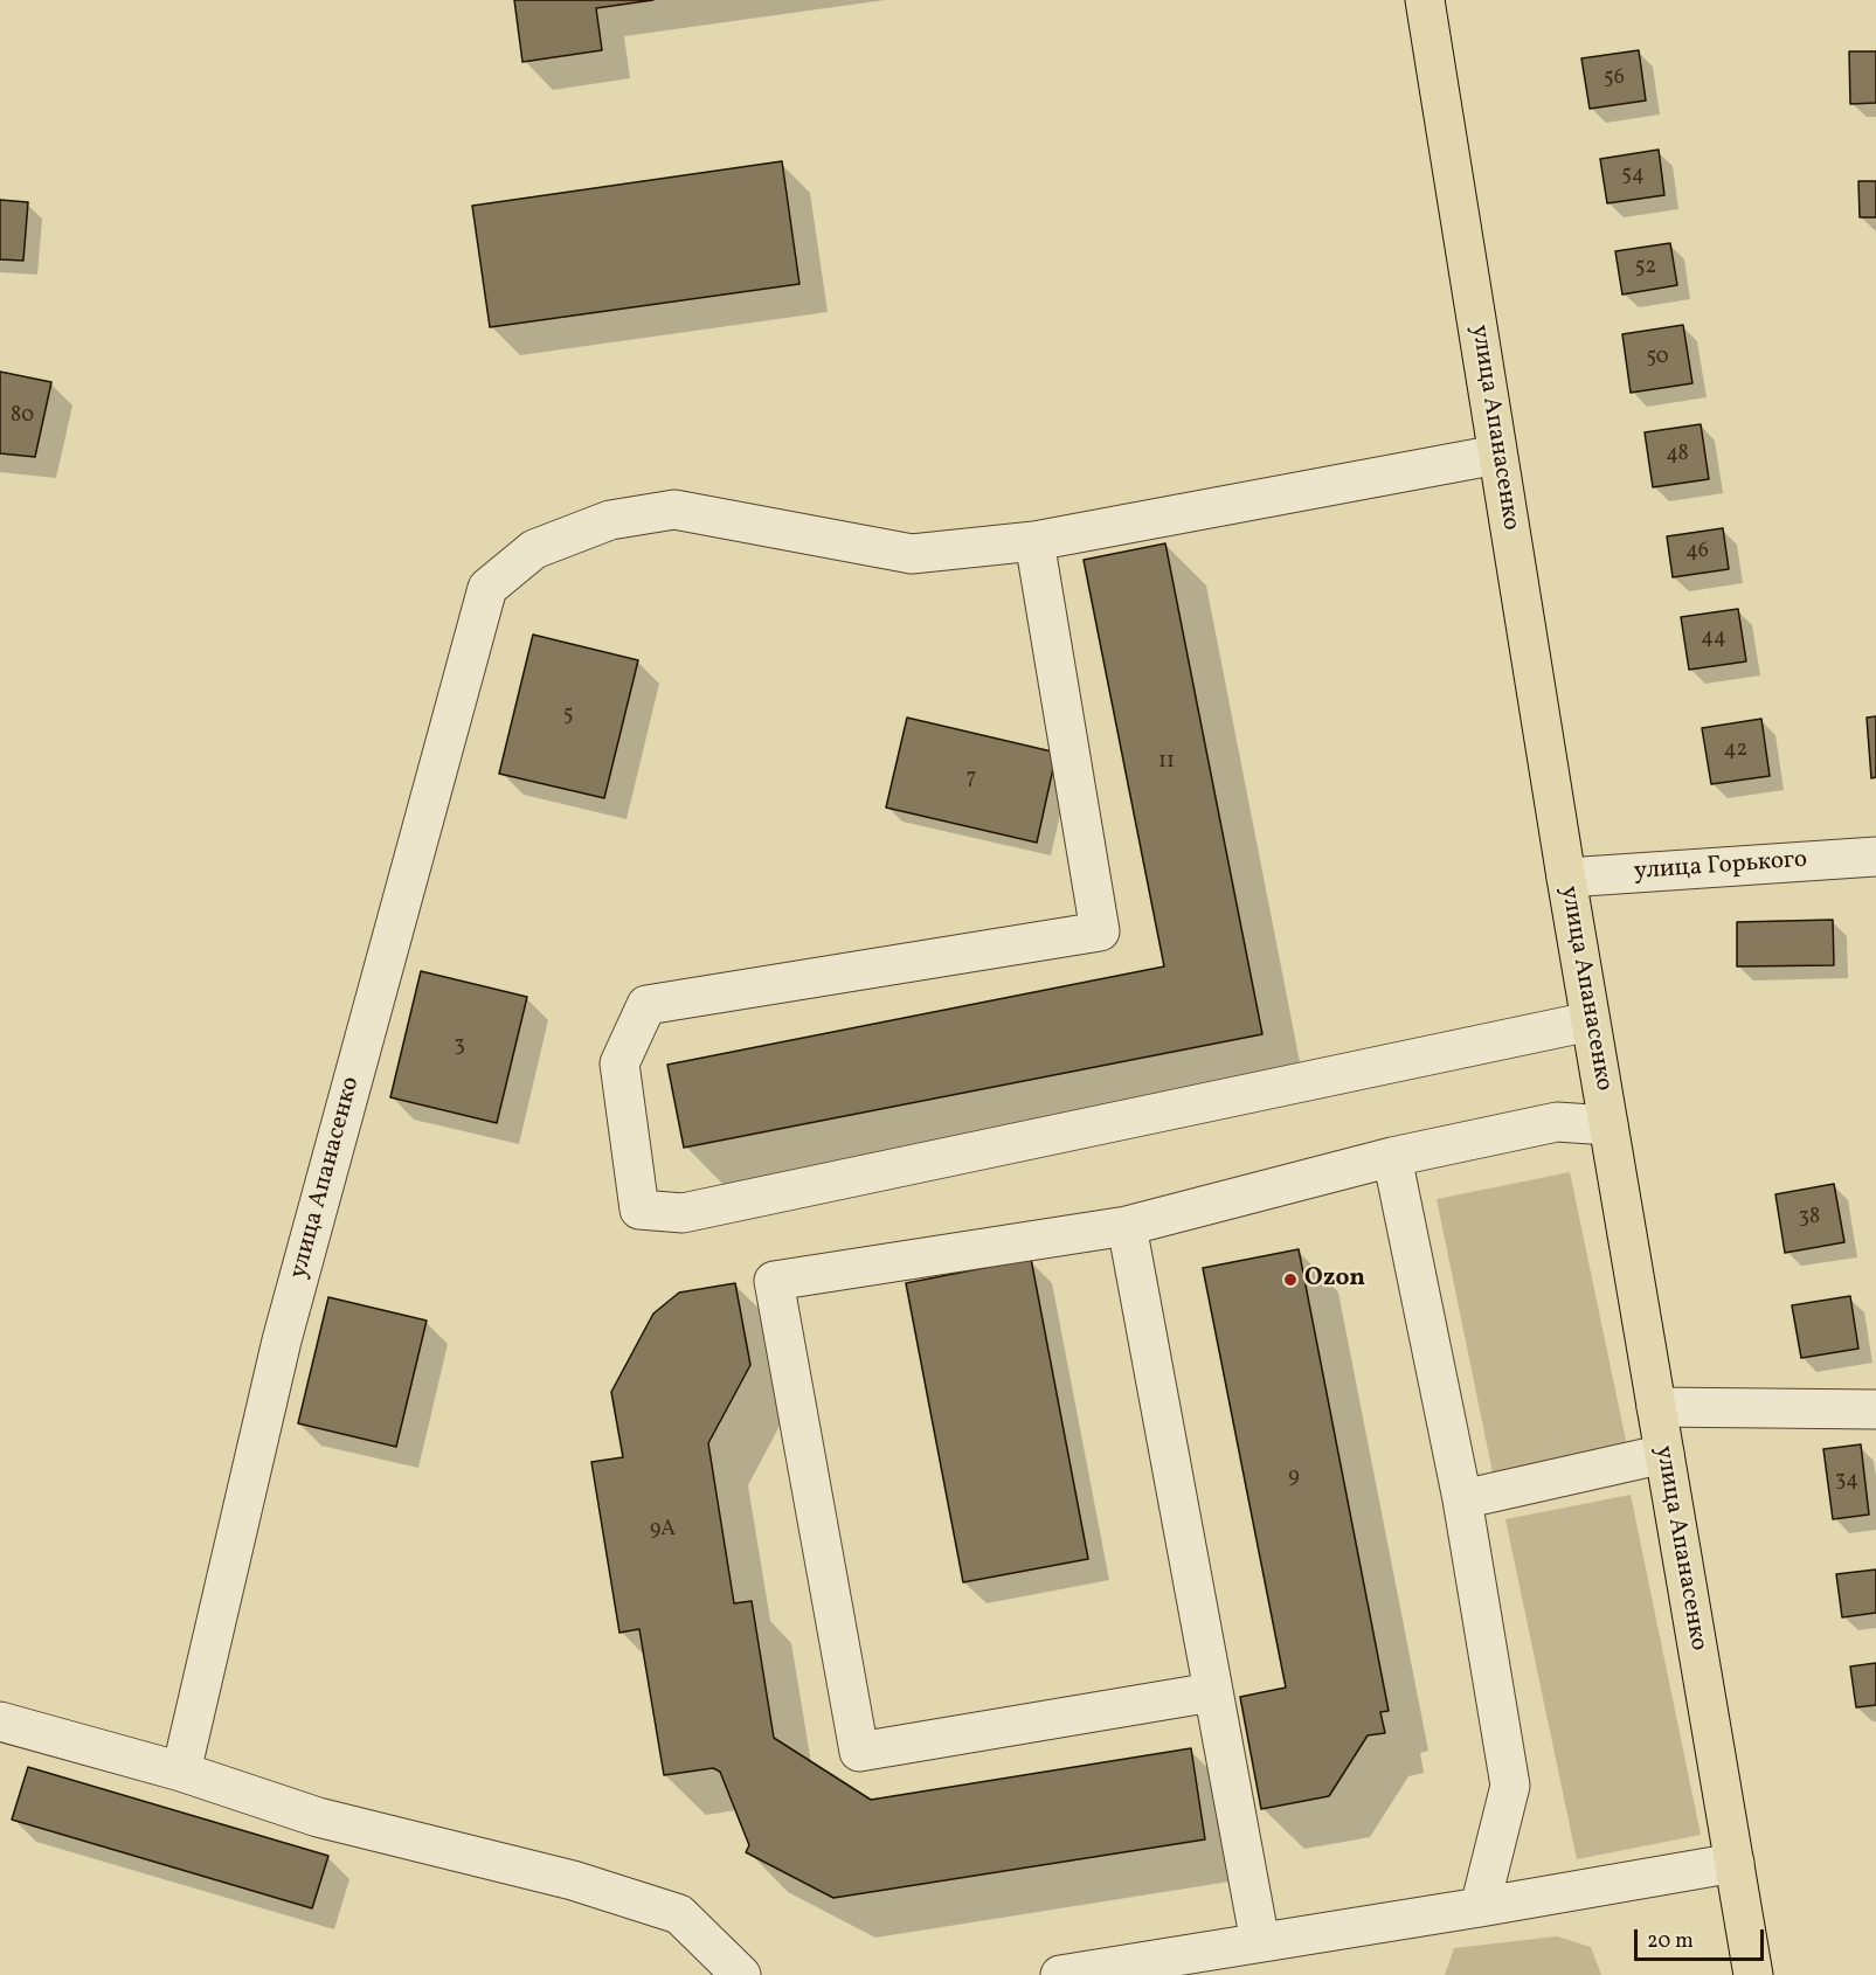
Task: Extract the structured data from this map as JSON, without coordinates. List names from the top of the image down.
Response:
{
  "streets": {
    "main road": ["улица Апанасенко"],
    "street": ["улица Горького"]
  },
  "crossings": [
    ["улица Апанасенко", "улица Горького"]
  ],
  "places": ["Ozon"],
  "house_numbers": [
    "56",
    "54",
    "52",
    "50",
    "80",
    "48",
    "46",
    "44",
    "5",
    "42",
    "11",
    "7",
    "3",
    "38",
    "9",
    "34",
    "9А"
  ],
  "scale_bar": "20 m"
}
